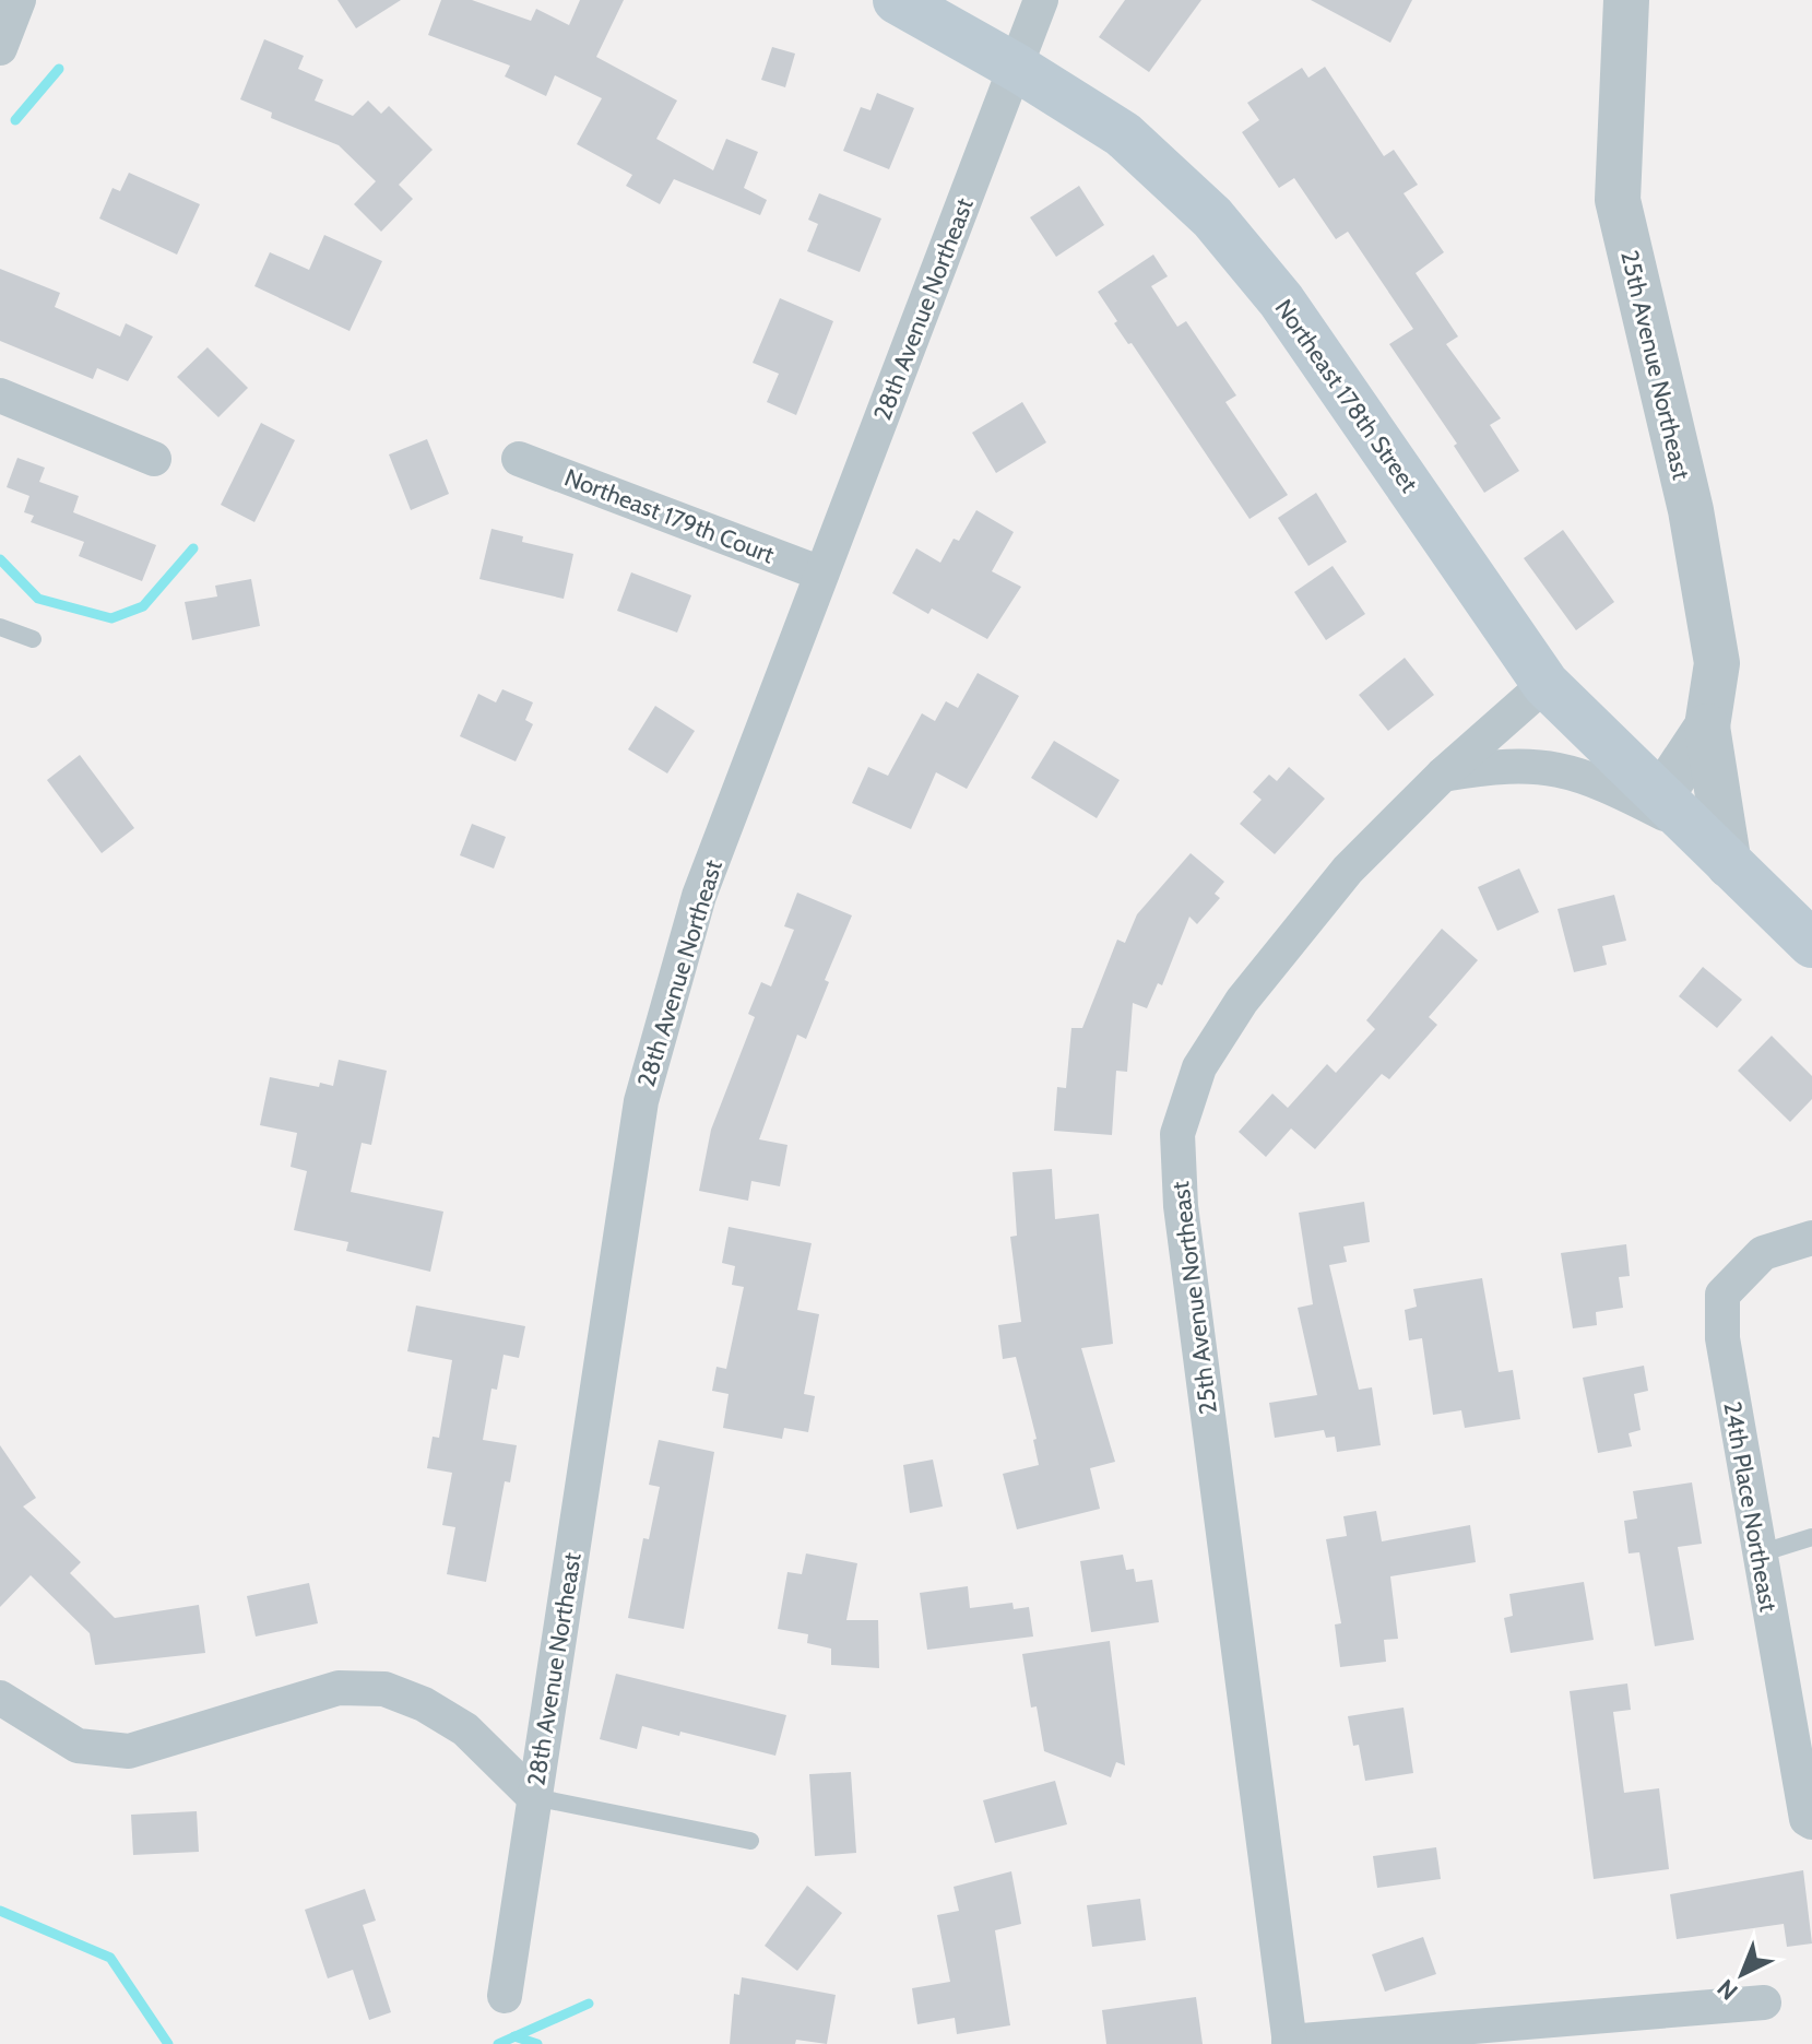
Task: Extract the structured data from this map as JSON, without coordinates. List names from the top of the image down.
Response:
{
  "streets": {
    "main road": ["Northeast 178th Street"],
    "street": [
      "28th Avenue Northeast",
      "25th Avenue Northeast",
      "Northeast 179th Court",
      "24th Place Northeast"
    ]
  },
  "crossings": [
    ["28th Avenue Northeast", "Northeast 178th Street"],
    ["28th Avenue Northeast", "Northeast 179th Court"],
    ["25th Avenue Northeast", "Northeast 178th Street"]
  ],
  "north": "bottom left"
}
